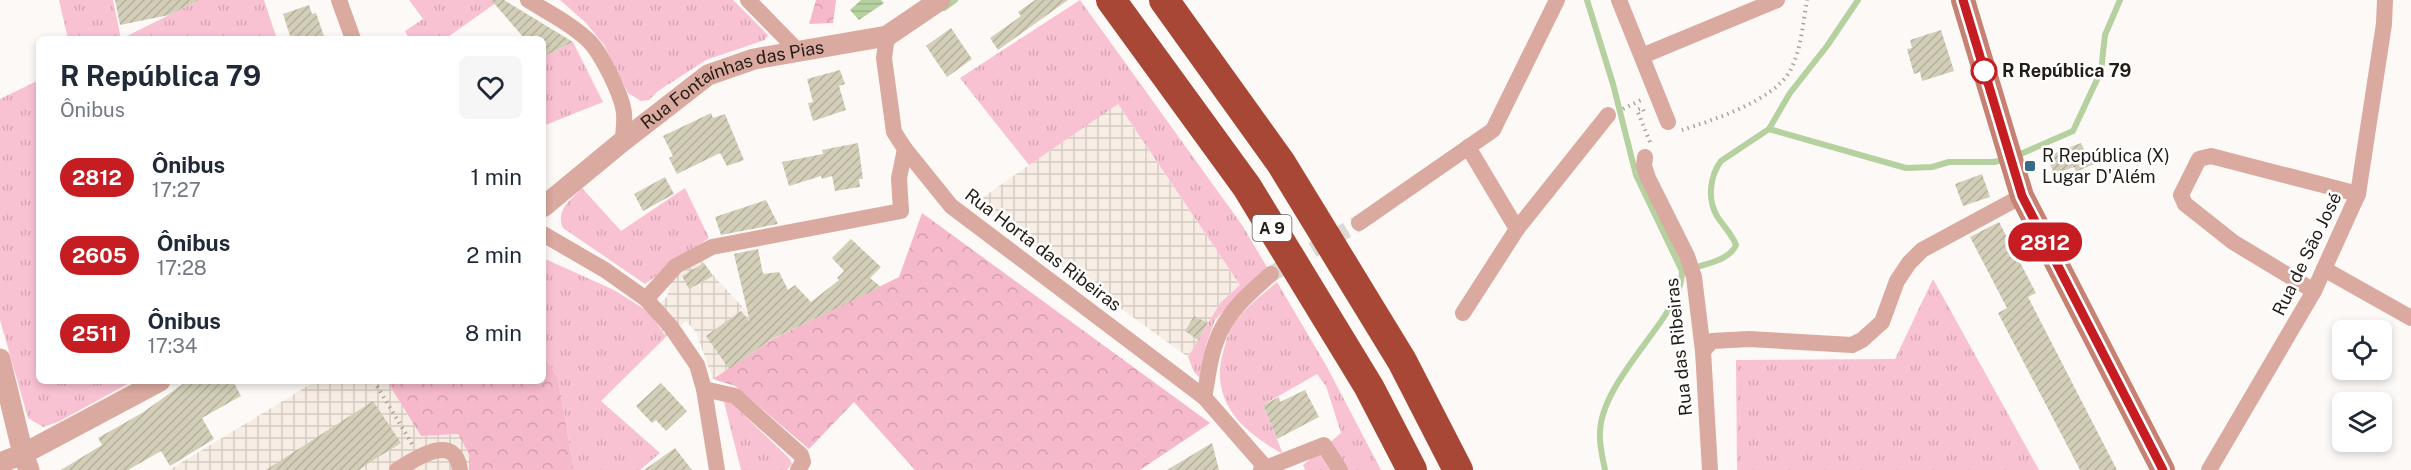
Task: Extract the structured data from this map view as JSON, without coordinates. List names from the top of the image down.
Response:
{
  "streets": {
    "highway": ["A 9"],
    "street": [
      "Rua Fontaínhas das Pias",
      "Rua Horta das Ribeiras",
      "Rua de São José",
      "Rua das Ribeiras"
    ]
  },
  "crossings": [
    ["Rua Fontaínhas das Pias", "Rua Horta das Ribeiras"]
  ],
  "places": {
    "other": ["R República 79"],
    "transit": ["R República (X) Lugar D'Além"]
  },
  "lines": ["bus line 2812"],
  "page": {
    "on_map": "2812",
    "heading": ["R República 79", "Ônibus"],
    "list": [
      {
        "mark": "2812",
        "name": "Ônibus",
        "note": "17:27",
        "value": "1 min"
      },
      {
        "mark": "2605",
        "name": "Ônibus",
        "note": "17:28",
        "value": "2 min"
      },
      {
        "mark": "2511",
        "name": "Ônibus",
        "note": "17:34",
        "value": "8 min"
      }
    ]
  }
}
